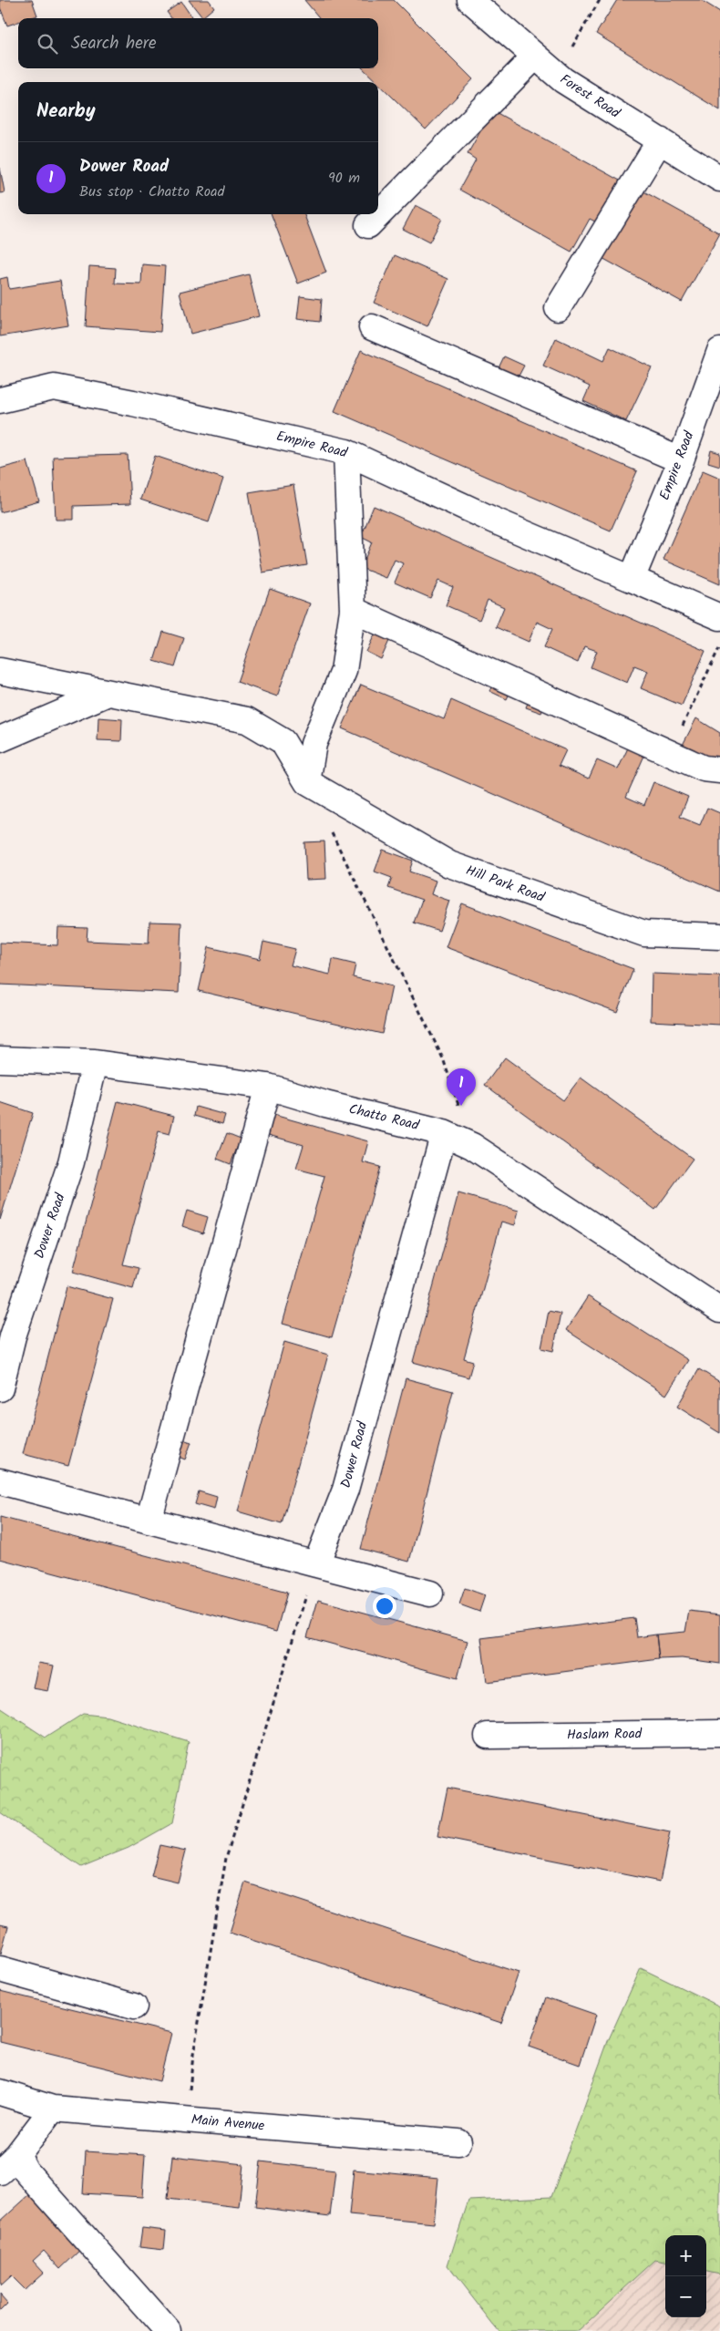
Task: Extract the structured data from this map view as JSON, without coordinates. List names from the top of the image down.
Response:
{
  "streets": {
    "street": [
      "Forest Road",
      "Empire Road",
      "Hill Park Road",
      "Chatto Road",
      "Dower Road",
      "Haslam Road",
      "Main Avenue"
    ]
  },
  "crossings": [
    ["Chatto Road", "Dower Road"]
  ],
  "page": {
    "search": "Search here",
    "heading": "Nearby",
    "list": [
      {
        "mark": "1",
        "name": "Dower Road",
        "note": "Bus stop · Chatto Road",
        "value": "90 m"
      }
    ],
    "pins": "1",
    "map_buttons": ["+", "−"]
  }
}
